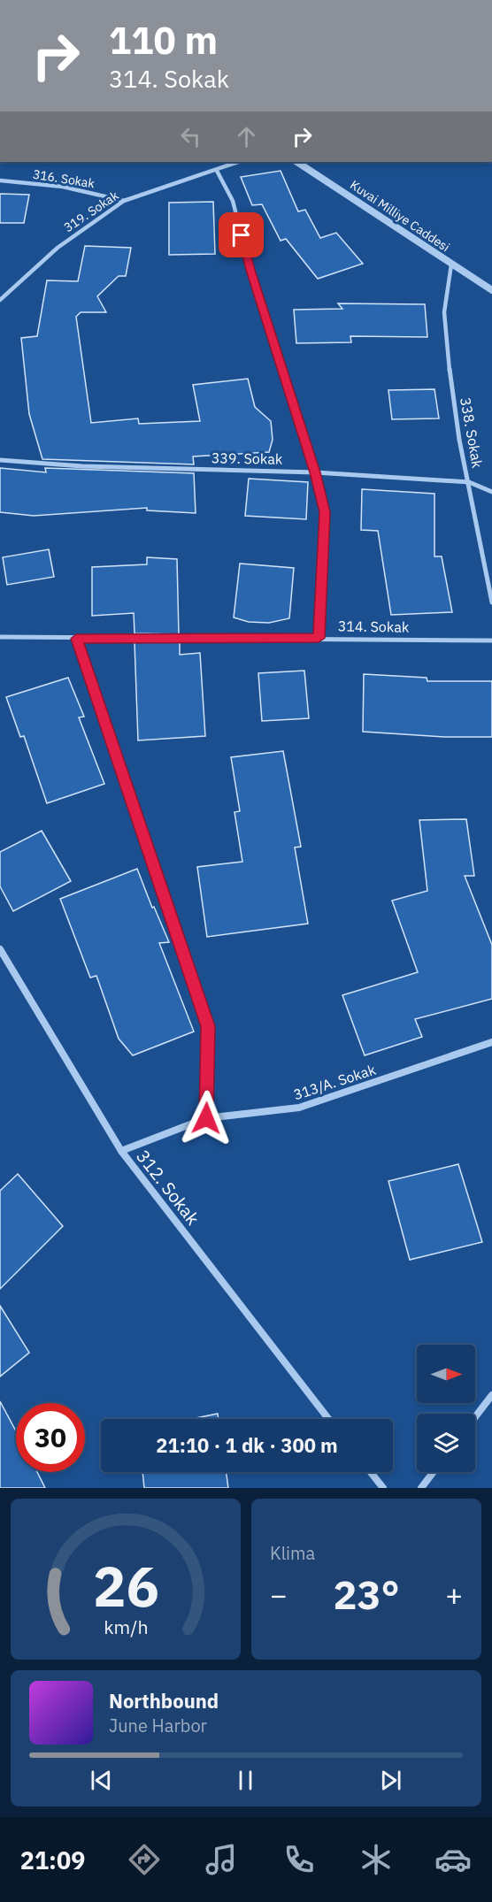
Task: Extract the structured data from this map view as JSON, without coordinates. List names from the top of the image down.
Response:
{
  "streets": {
    "street": [
      "316. Sokak",
      "319. Sokak",
      "Kuvai Milliye Caddesi",
      "338. Sokak",
      "339. Sokak",
      "314. Sokak",
      "313/A. Sokak",
      "312. Sokak"
    ]
  },
  "crossings": [
    ["316. Sokak", "319. Sokak"],
    ["Kuvai Milliye Caddesi", "338. Sokak"],
    ["338. Sokak", "339. Sokak"],
    ["313/A. Sokak", "312. Sokak"]
  ],
  "north": "right",
  "page": {
    "turn": ["110 m", "314. Sokak"],
    "limit": "30",
    "trip": "21:10 · 1 dk · 300 m",
    "tile": "Klima",
    "heat": ["−", "23°", "+"],
    "song": ["Northbound", "June Harbor"],
    "tabs": "21:09",
    "gauge": ["26", "km/h"]
  }
}
